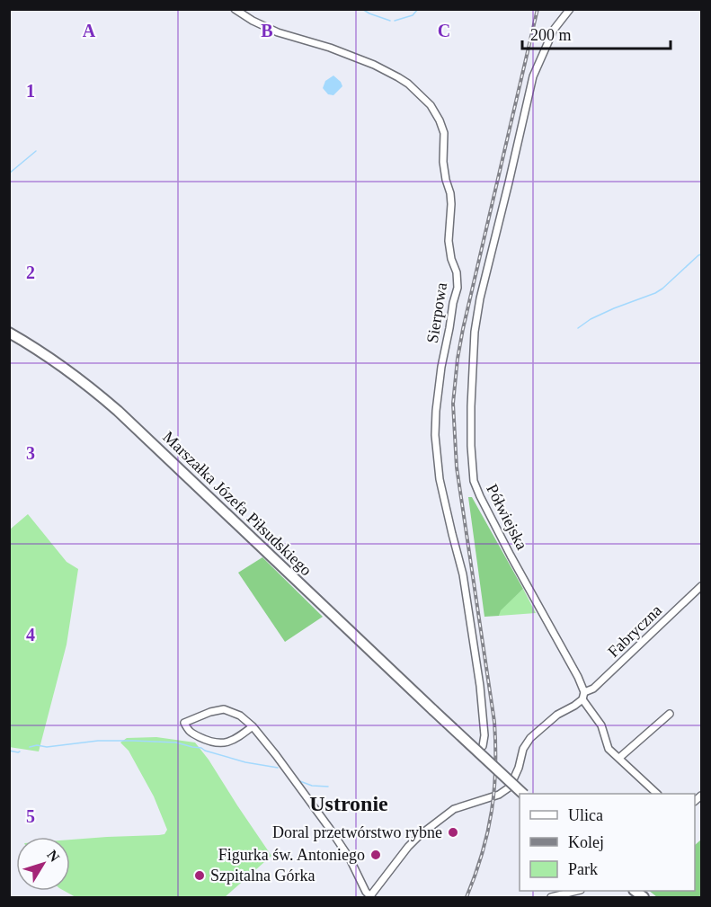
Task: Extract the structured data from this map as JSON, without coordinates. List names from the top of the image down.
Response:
{
  "streets": {
    "highway": ["Marszałka Józefa Piłsudskiego"],
    "street": ["Sierpowa", "Półwiejska", "Fabryczna"]
  },
  "crossings": [
    ["Półwiejska", "Fabryczna"]
  ],
  "districts": ["Ustronie"],
  "places": ["Doral przetwórstwo rybne", "Figurka św. Antoniego", "Szpitalna Górka"],
  "legend": ["Ulica", "Kolej", "Park"],
  "scale_bar": "200 m",
  "north": "top right",
  "grid": {
    "columns": ["A", "B", "C"],
    "rows": [
      "1",
      "2",
      "3",
      "4",
      "5"
    ]
  }
}
